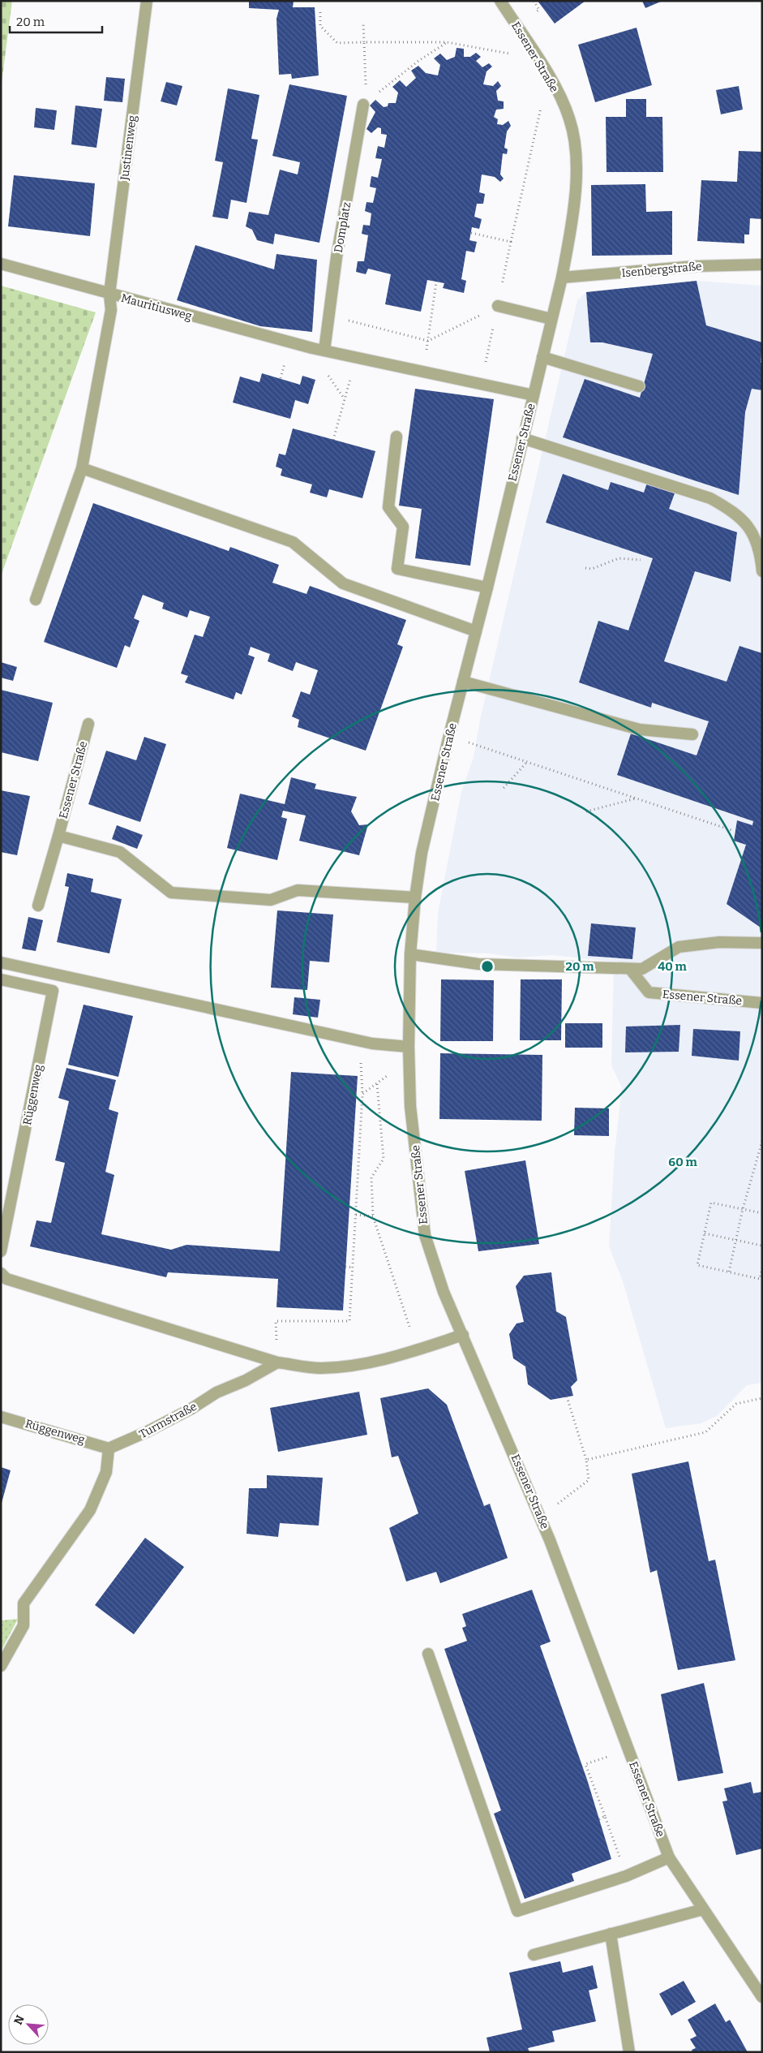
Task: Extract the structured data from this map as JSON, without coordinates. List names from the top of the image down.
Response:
{
  "streets": {
    "street": [
      "Essener Straße",
      "Justinenweg",
      "Domplatz",
      "Isenbergstraße",
      "Mauritiusweg",
      "Rüggenweg",
      "Turmstraße"
    ]
  },
  "crossings": [
    ["Essener Straße", "Isenbergstraße"],
    ["Justinenweg", "Mauritiusweg"],
    ["Domplatz", "Mauritiusweg"],
    ["Rüggenweg", "Turmstraße"]
  ],
  "scale_bar": "20 m",
  "north": "top left",
  "rings": ["20 m", "40 m", "60 m"]
}
